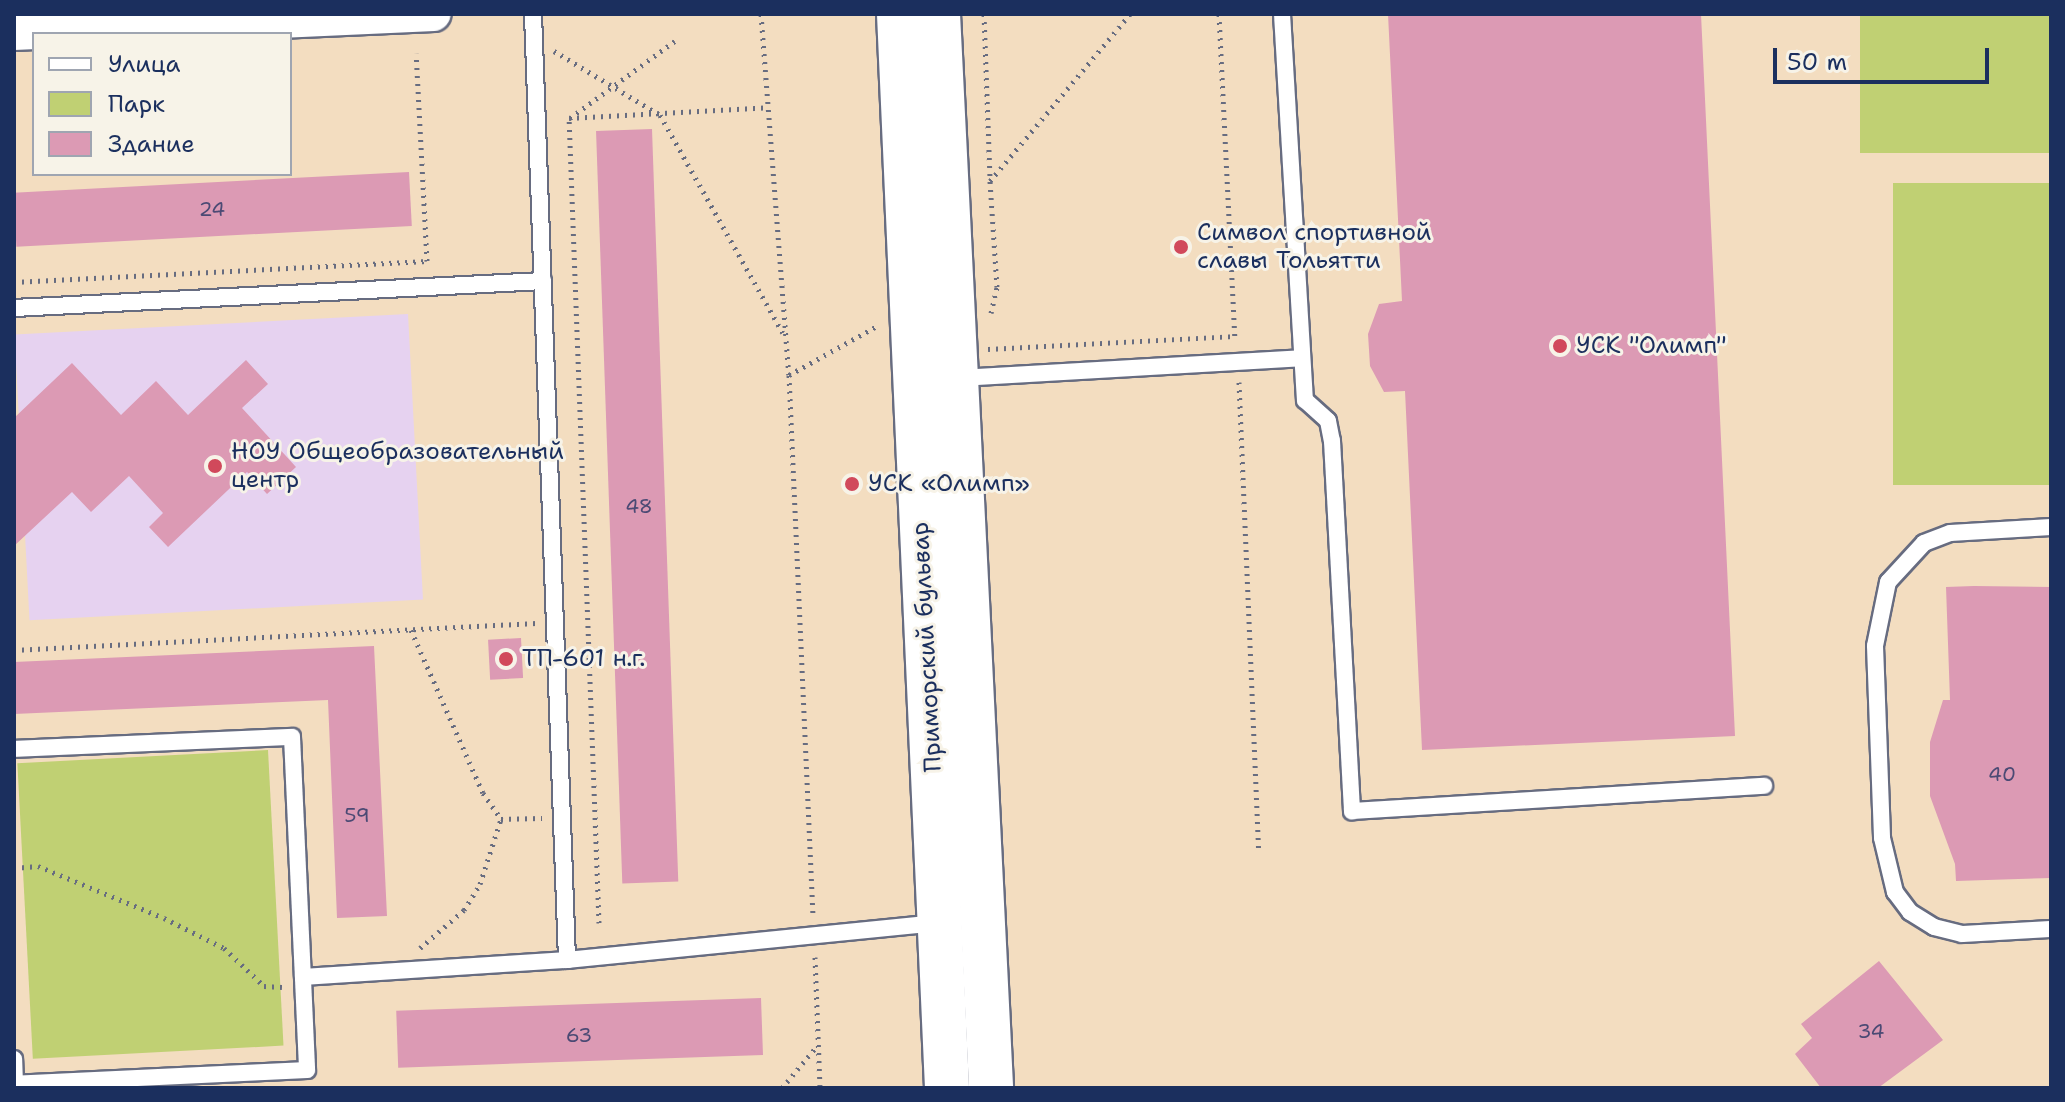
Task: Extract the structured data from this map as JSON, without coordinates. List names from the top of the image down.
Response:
{
  "streets": {
    "main road": ["Приморский бульвар"]
  },
  "places": [
    "Символ спортивной славы Тольятти",
    "УСК \"Олимп\"",
    "НОУ Общеобразовательный центр",
    "УСК «Олимп»",
    "ТП-601 н.г."
  ],
  "house_numbers": [
    "24",
    "48",
    "40",
    "59",
    "34",
    "63"
  ],
  "legend": ["Улица", "Парк", "Здание"],
  "scale_bar": "50 m"
}
